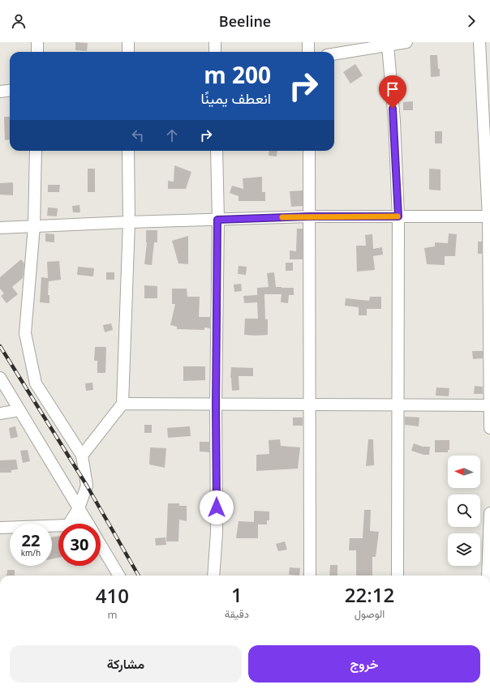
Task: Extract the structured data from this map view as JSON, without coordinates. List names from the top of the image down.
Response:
{
  "north": "left",
  "page": {
    "header": "Beeline",
    "turn": ["200 m", "انعطف يمينًا"],
    "speed": "22 km/h",
    "limit": "30",
    "eta": [
      "22:12",
      "الوصول",
      "1",
      "دقيقة",
      "410",
      "m"
    ],
    "buttons": ["خروج", "مشاركة"]
  }
}
